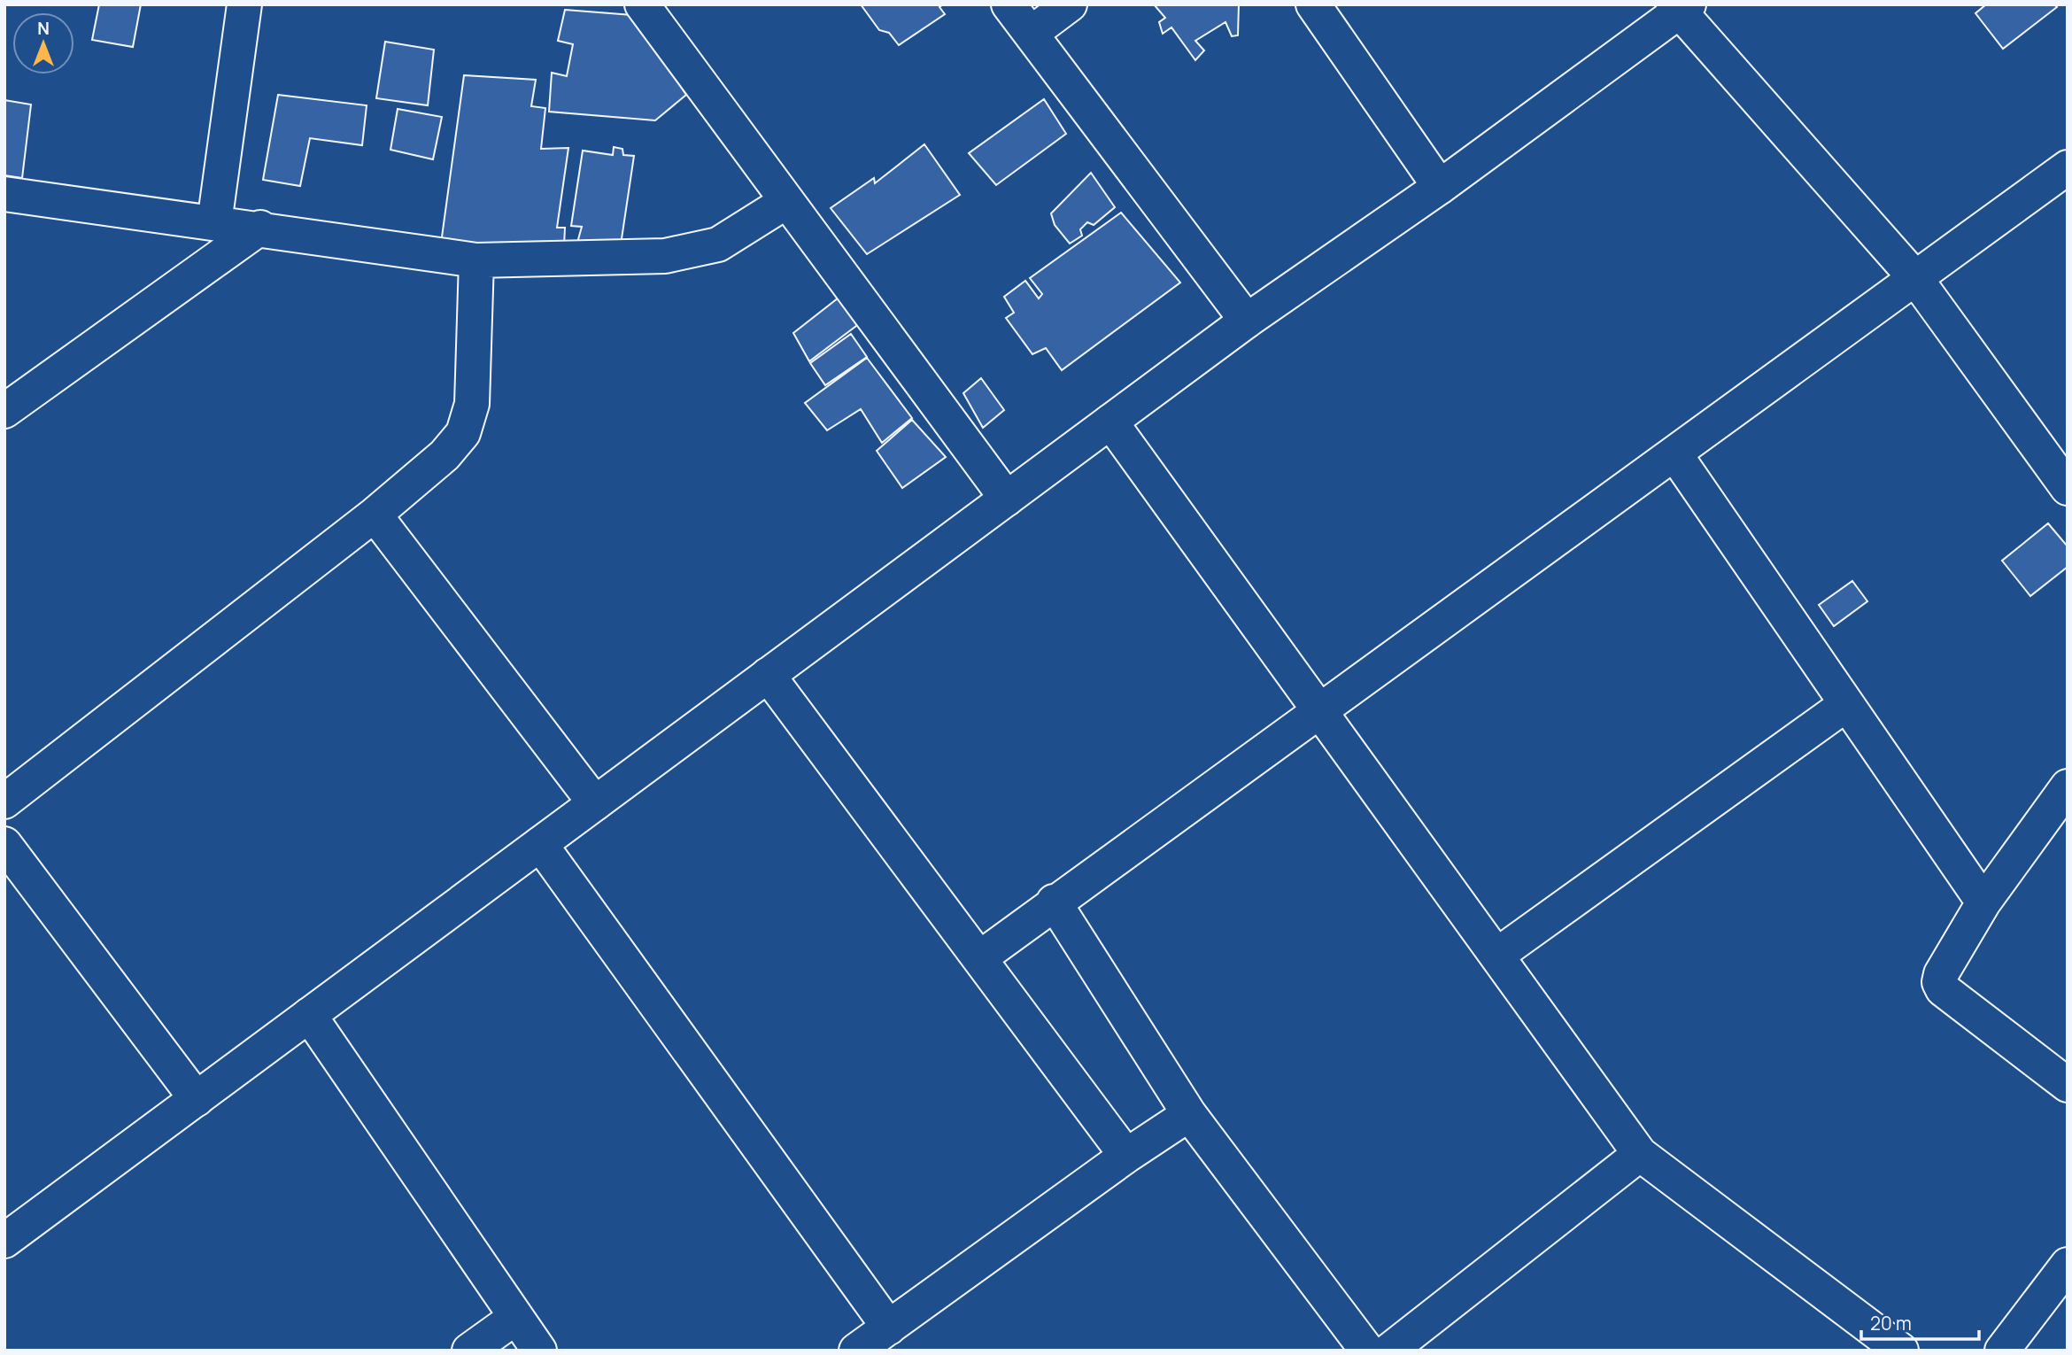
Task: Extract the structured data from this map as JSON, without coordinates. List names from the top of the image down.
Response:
{
  "scale_bar": "20 m",
  "north": "top"
}
